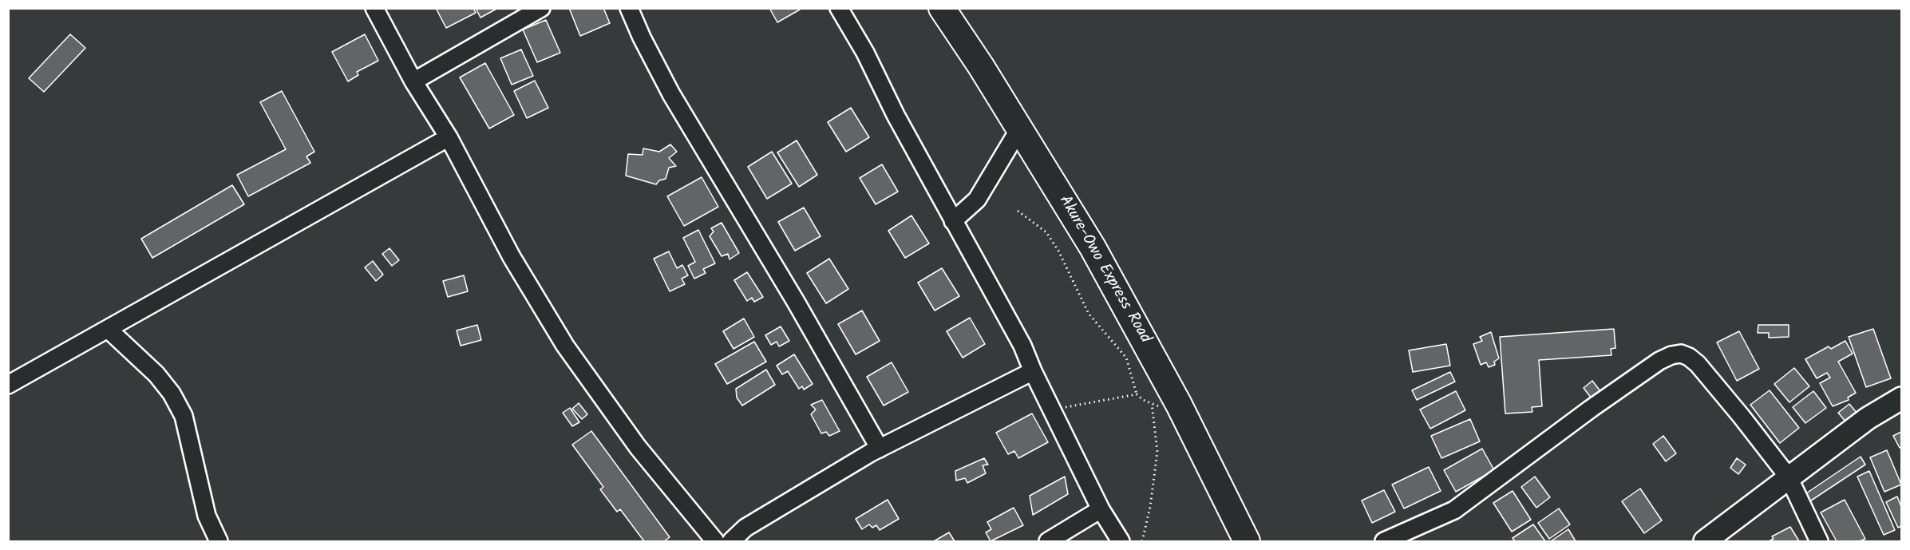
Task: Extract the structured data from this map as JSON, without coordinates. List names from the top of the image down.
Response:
{
  "streets": {
    "highway": ["Akure-Owo Express Road"]
  }
}
